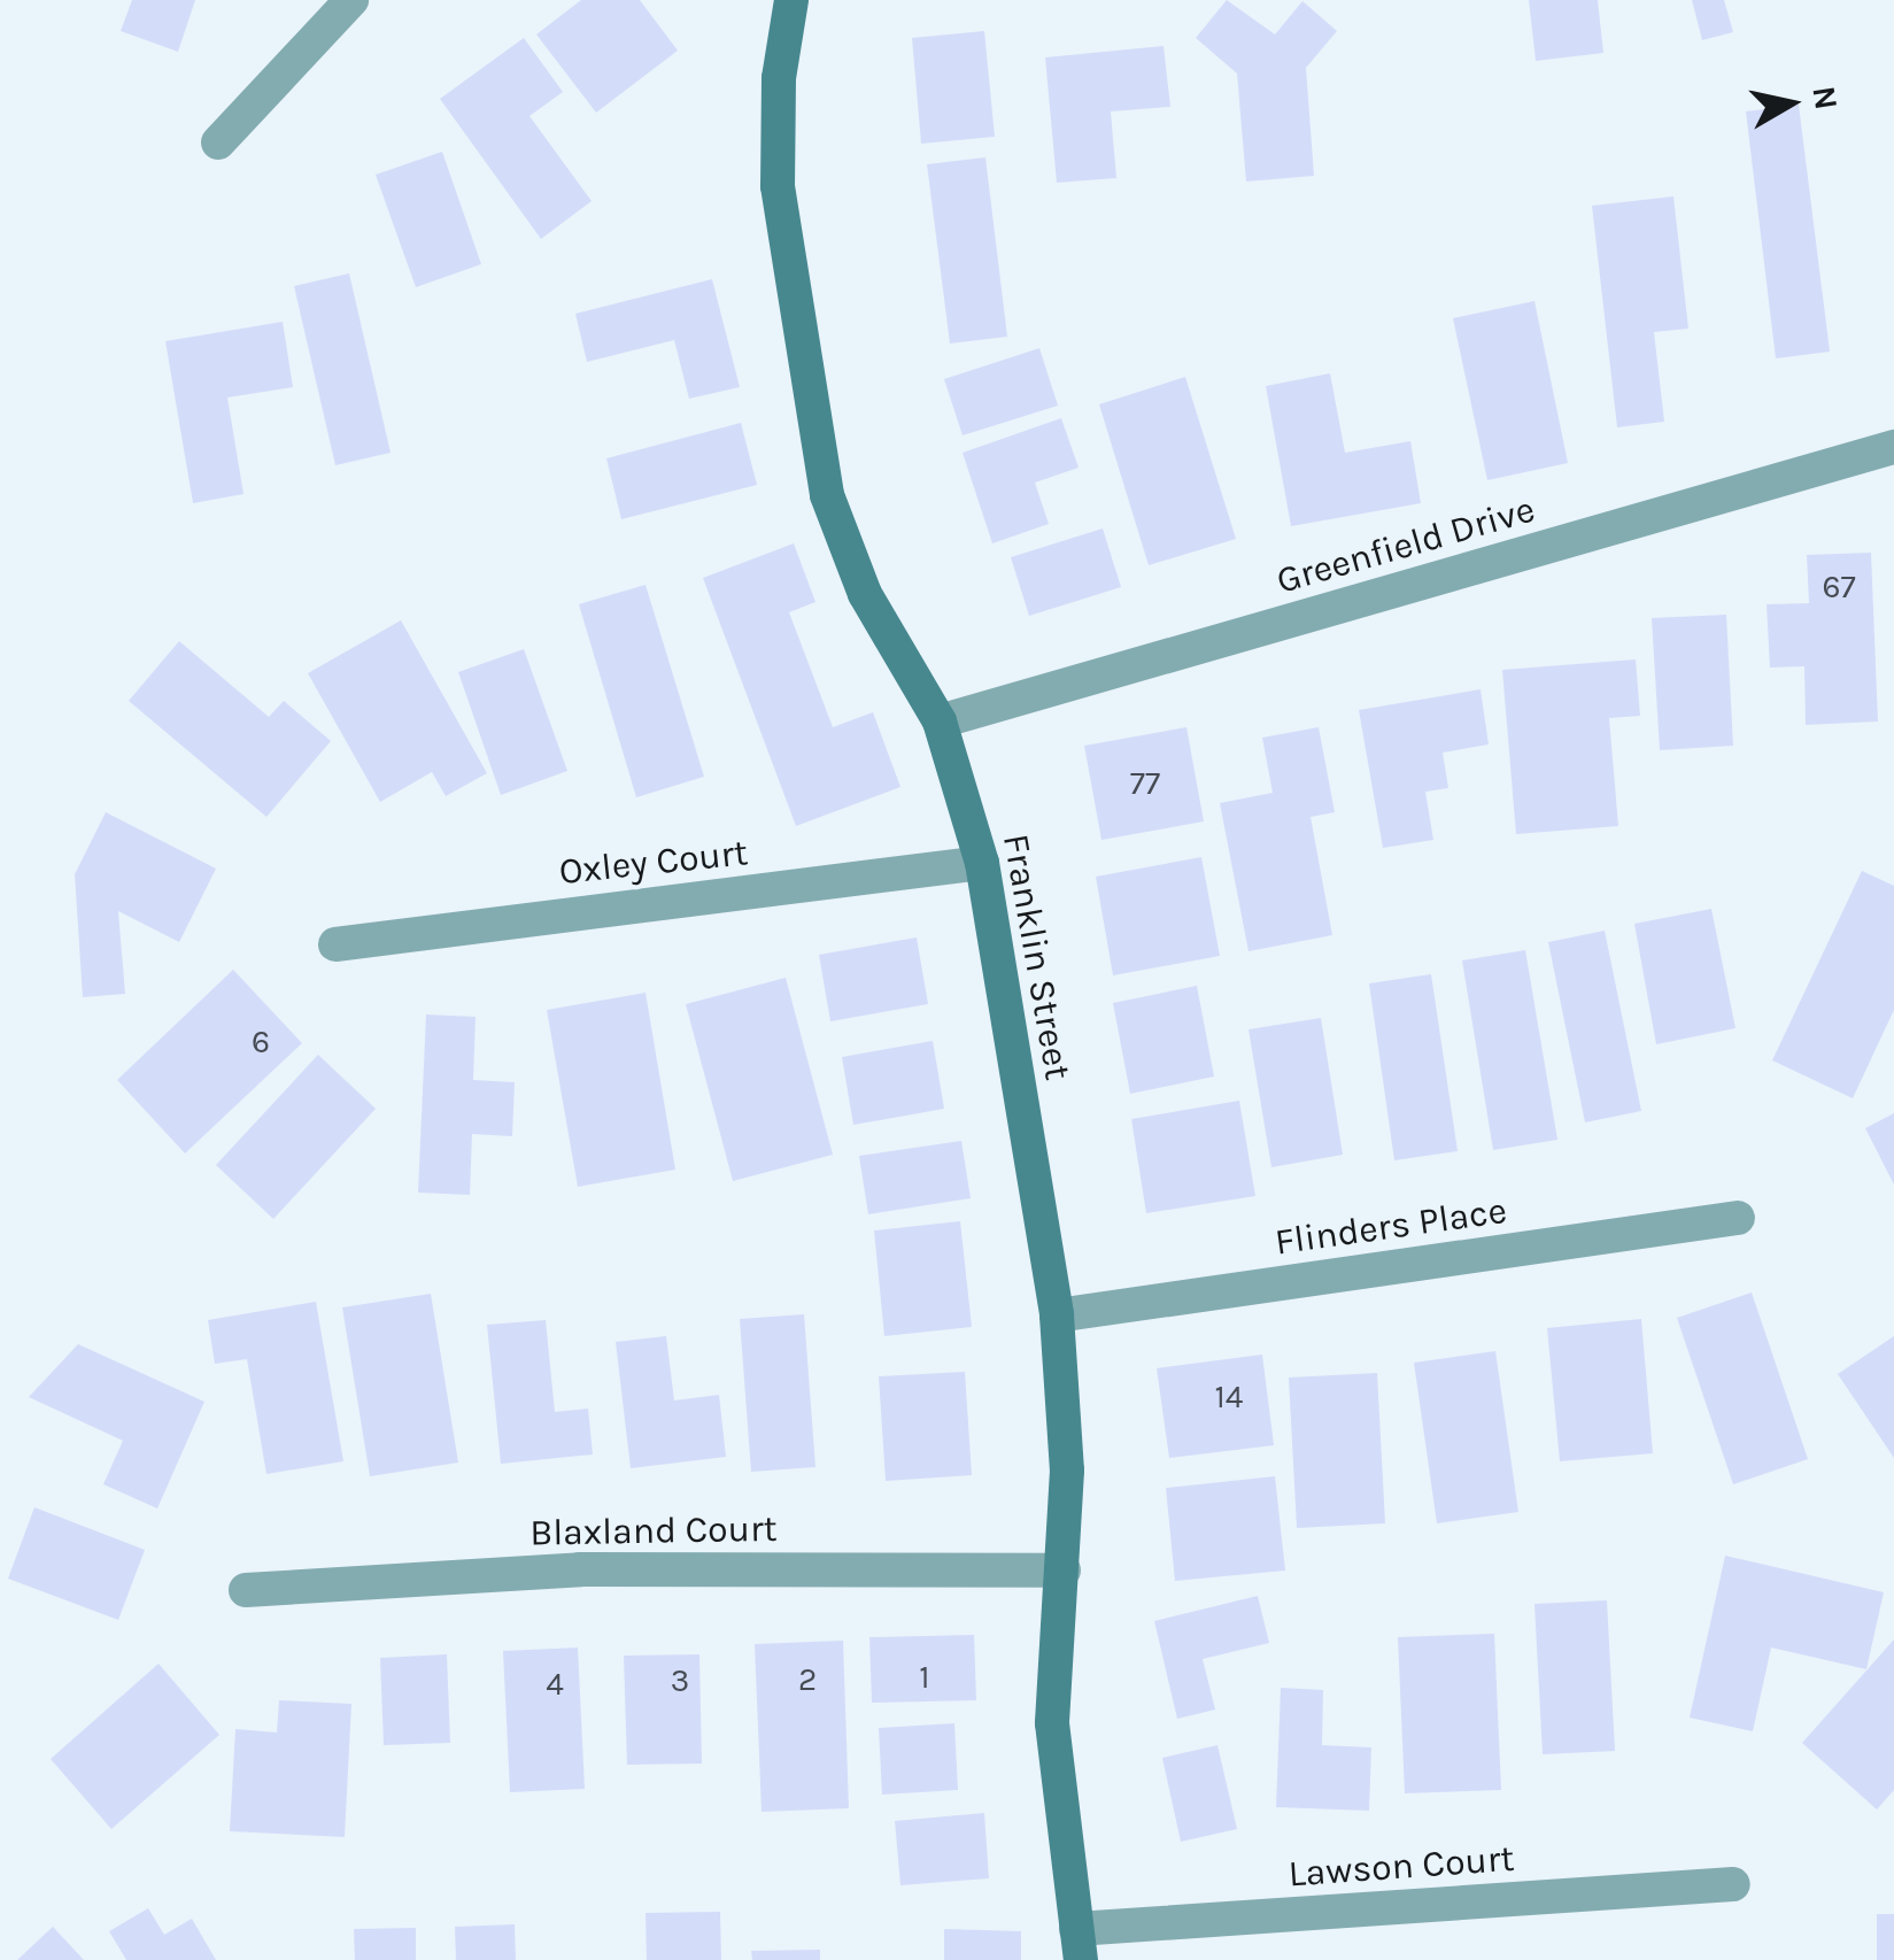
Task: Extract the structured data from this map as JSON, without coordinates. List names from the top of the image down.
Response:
{
  "streets": {
    "street": [
      "Greenfield Drive",
      "Oxley Court",
      "Franklin Street",
      "Flinders Place",
      "Blaxland Court",
      "Lawson Court"
    ]
  },
  "crossings": [
    ["Greenfield Drive", "Franklin Street"],
    ["Oxley Court", "Franklin Street"],
    ["Franklin Street", "Flinders Place"],
    ["Franklin Street", "Blaxland Court"],
    ["Franklin Street", "Lawson Court"]
  ],
  "house_numbers": [
    "67",
    "77",
    "6",
    "14",
    "1",
    "2",
    "3",
    "4"
  ],
  "north": "right"
}
